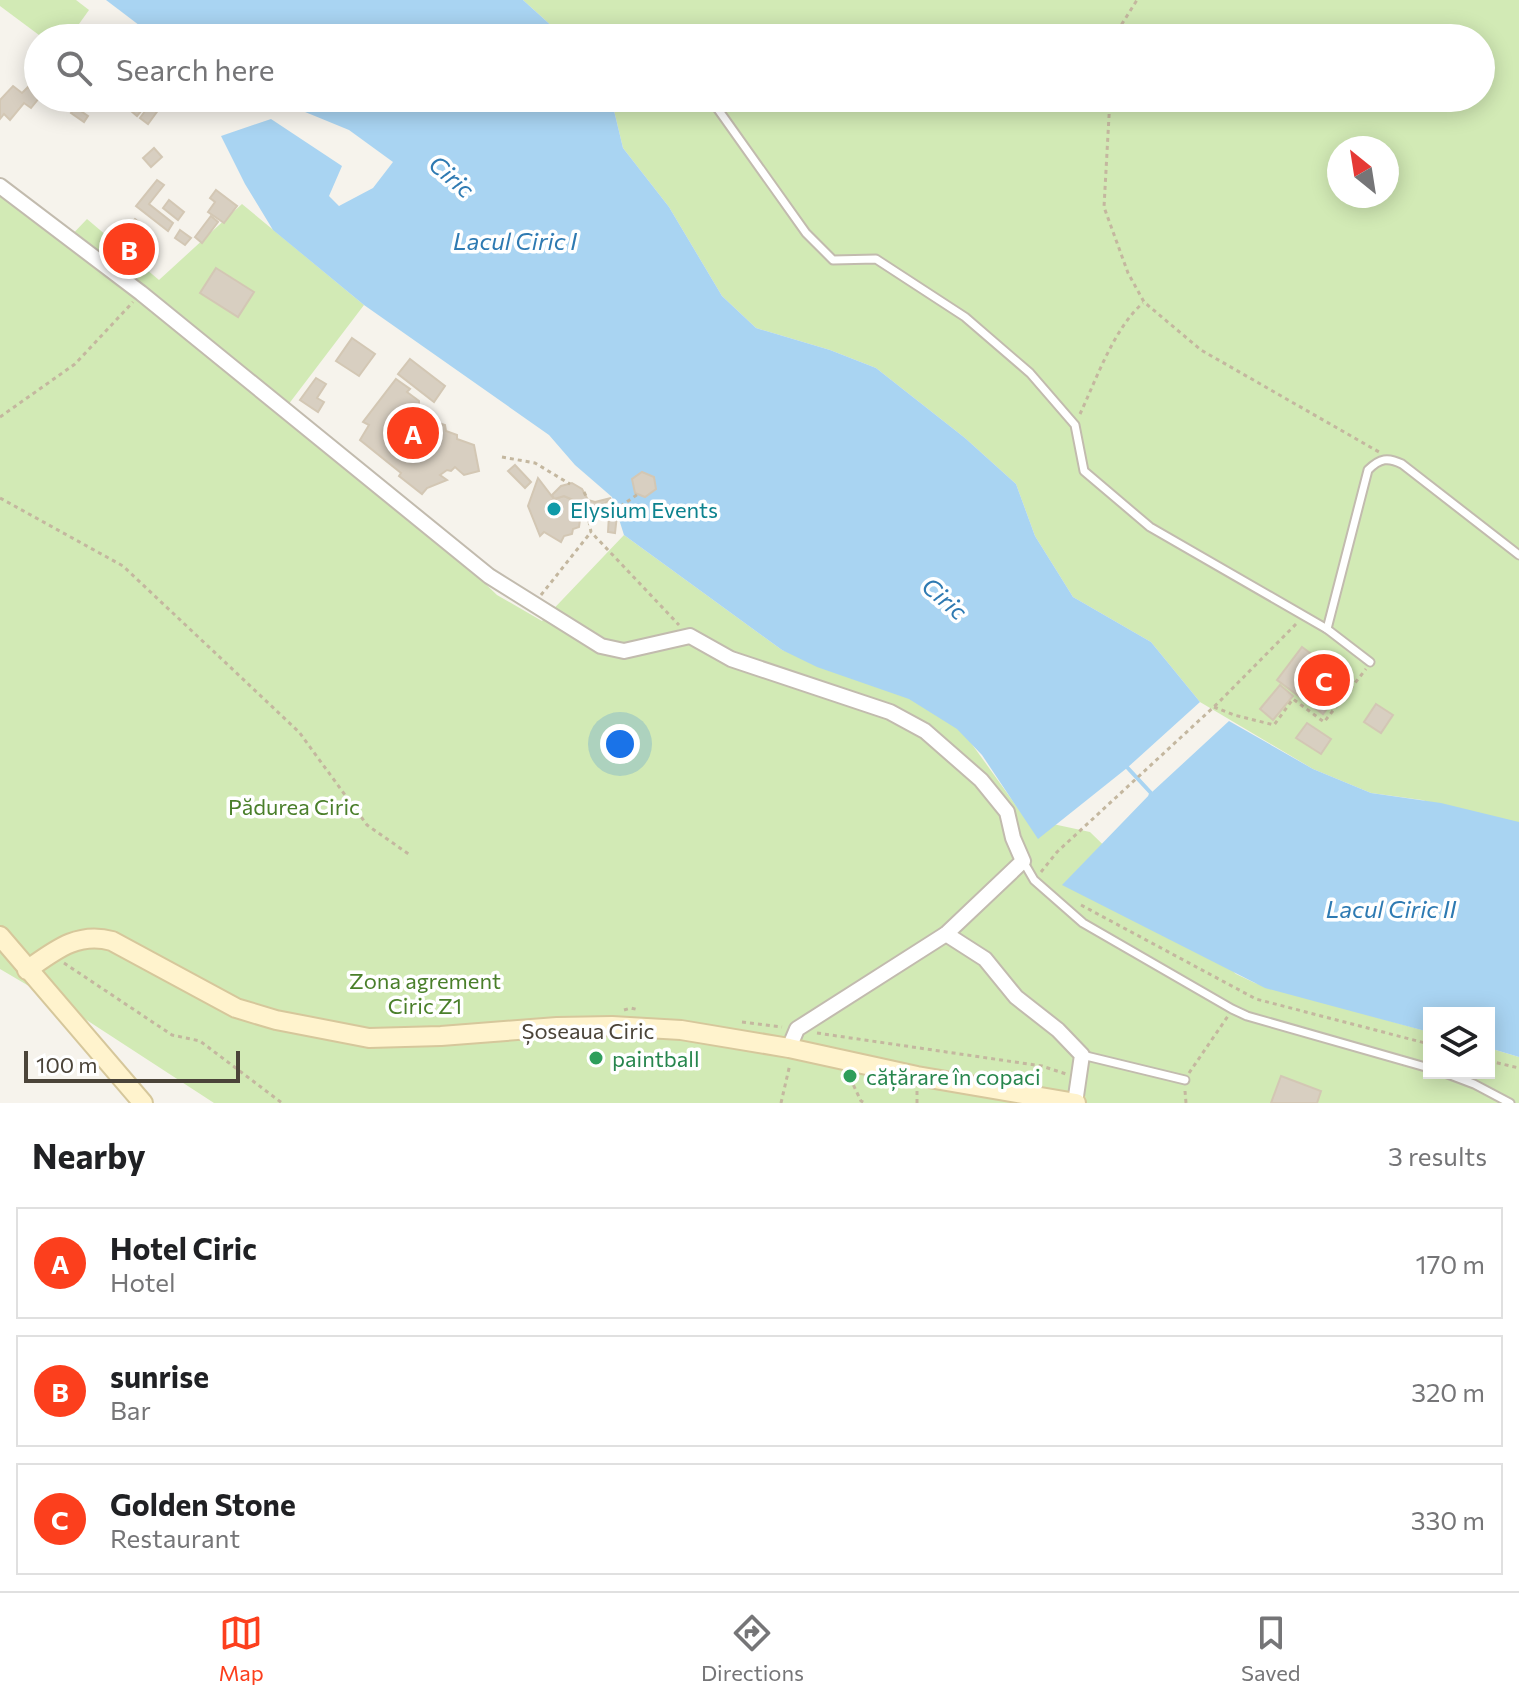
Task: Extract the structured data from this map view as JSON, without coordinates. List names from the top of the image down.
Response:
{
  "streets": {
    "main road": ["Șoseaua Ciric"]
  },
  "water": ["Ciric", "Lacul Ciric I", "Lacul Ciric II"],
  "parks": ["Pădurea Ciric", "Zona agrement Ciric Z1"],
  "places": ["Elysium Events", "paintball", "cățărare în copaci"],
  "scale_bar": "100 m",
  "north": "top left",
  "page": {
    "search": "Search here",
    "pins": ["B", "A", "C"],
    "scale": "100 m",
    "heading": ["Nearby", "3 results"],
    "list": [
      {
        "mark": "A",
        "name": "Hotel Ciric",
        "note": "Hotel",
        "value": "170 m"
      },
      {
        "mark": "B",
        "name": "sunrise",
        "note": "Bar",
        "value": "320 m"
      },
      {
        "mark": "C",
        "name": "Golden Stone",
        "note": "Restaurant",
        "value": "330 m"
      }
    ],
    "nav": ["Map", "Directions", "Saved"]
  }
}
